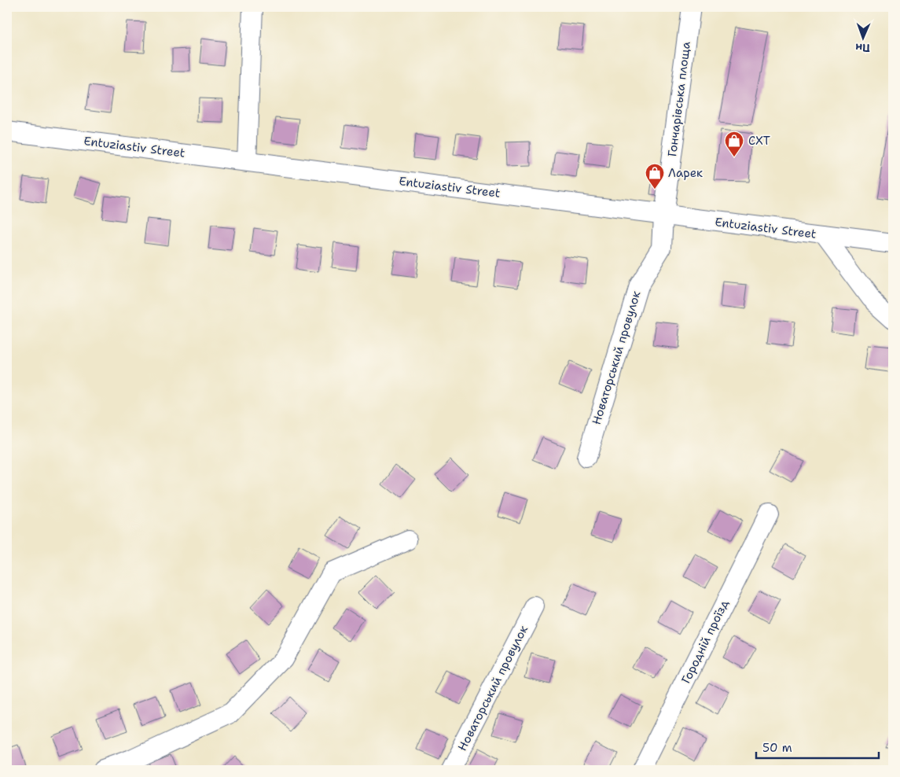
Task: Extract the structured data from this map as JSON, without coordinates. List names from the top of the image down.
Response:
{
  "streets": {
    "street": [
      "Гончарівська площа",
      "Entuziastiv Street",
      "Новаторський провулок",
      "Городній проїзд"
    ]
  },
  "crossings": [
    ["Гончарівська площа", "Entuziastiv Street"],
    ["Гончарівська площа", "Новаторський провулок"],
    ["Entuziastiv Street", "Новаторський провулок"]
  ],
  "places": {
    "shop": ["СХТ", "Ларек"]
  },
  "scale_bar": "50 m",
  "north": "bottom"
}
